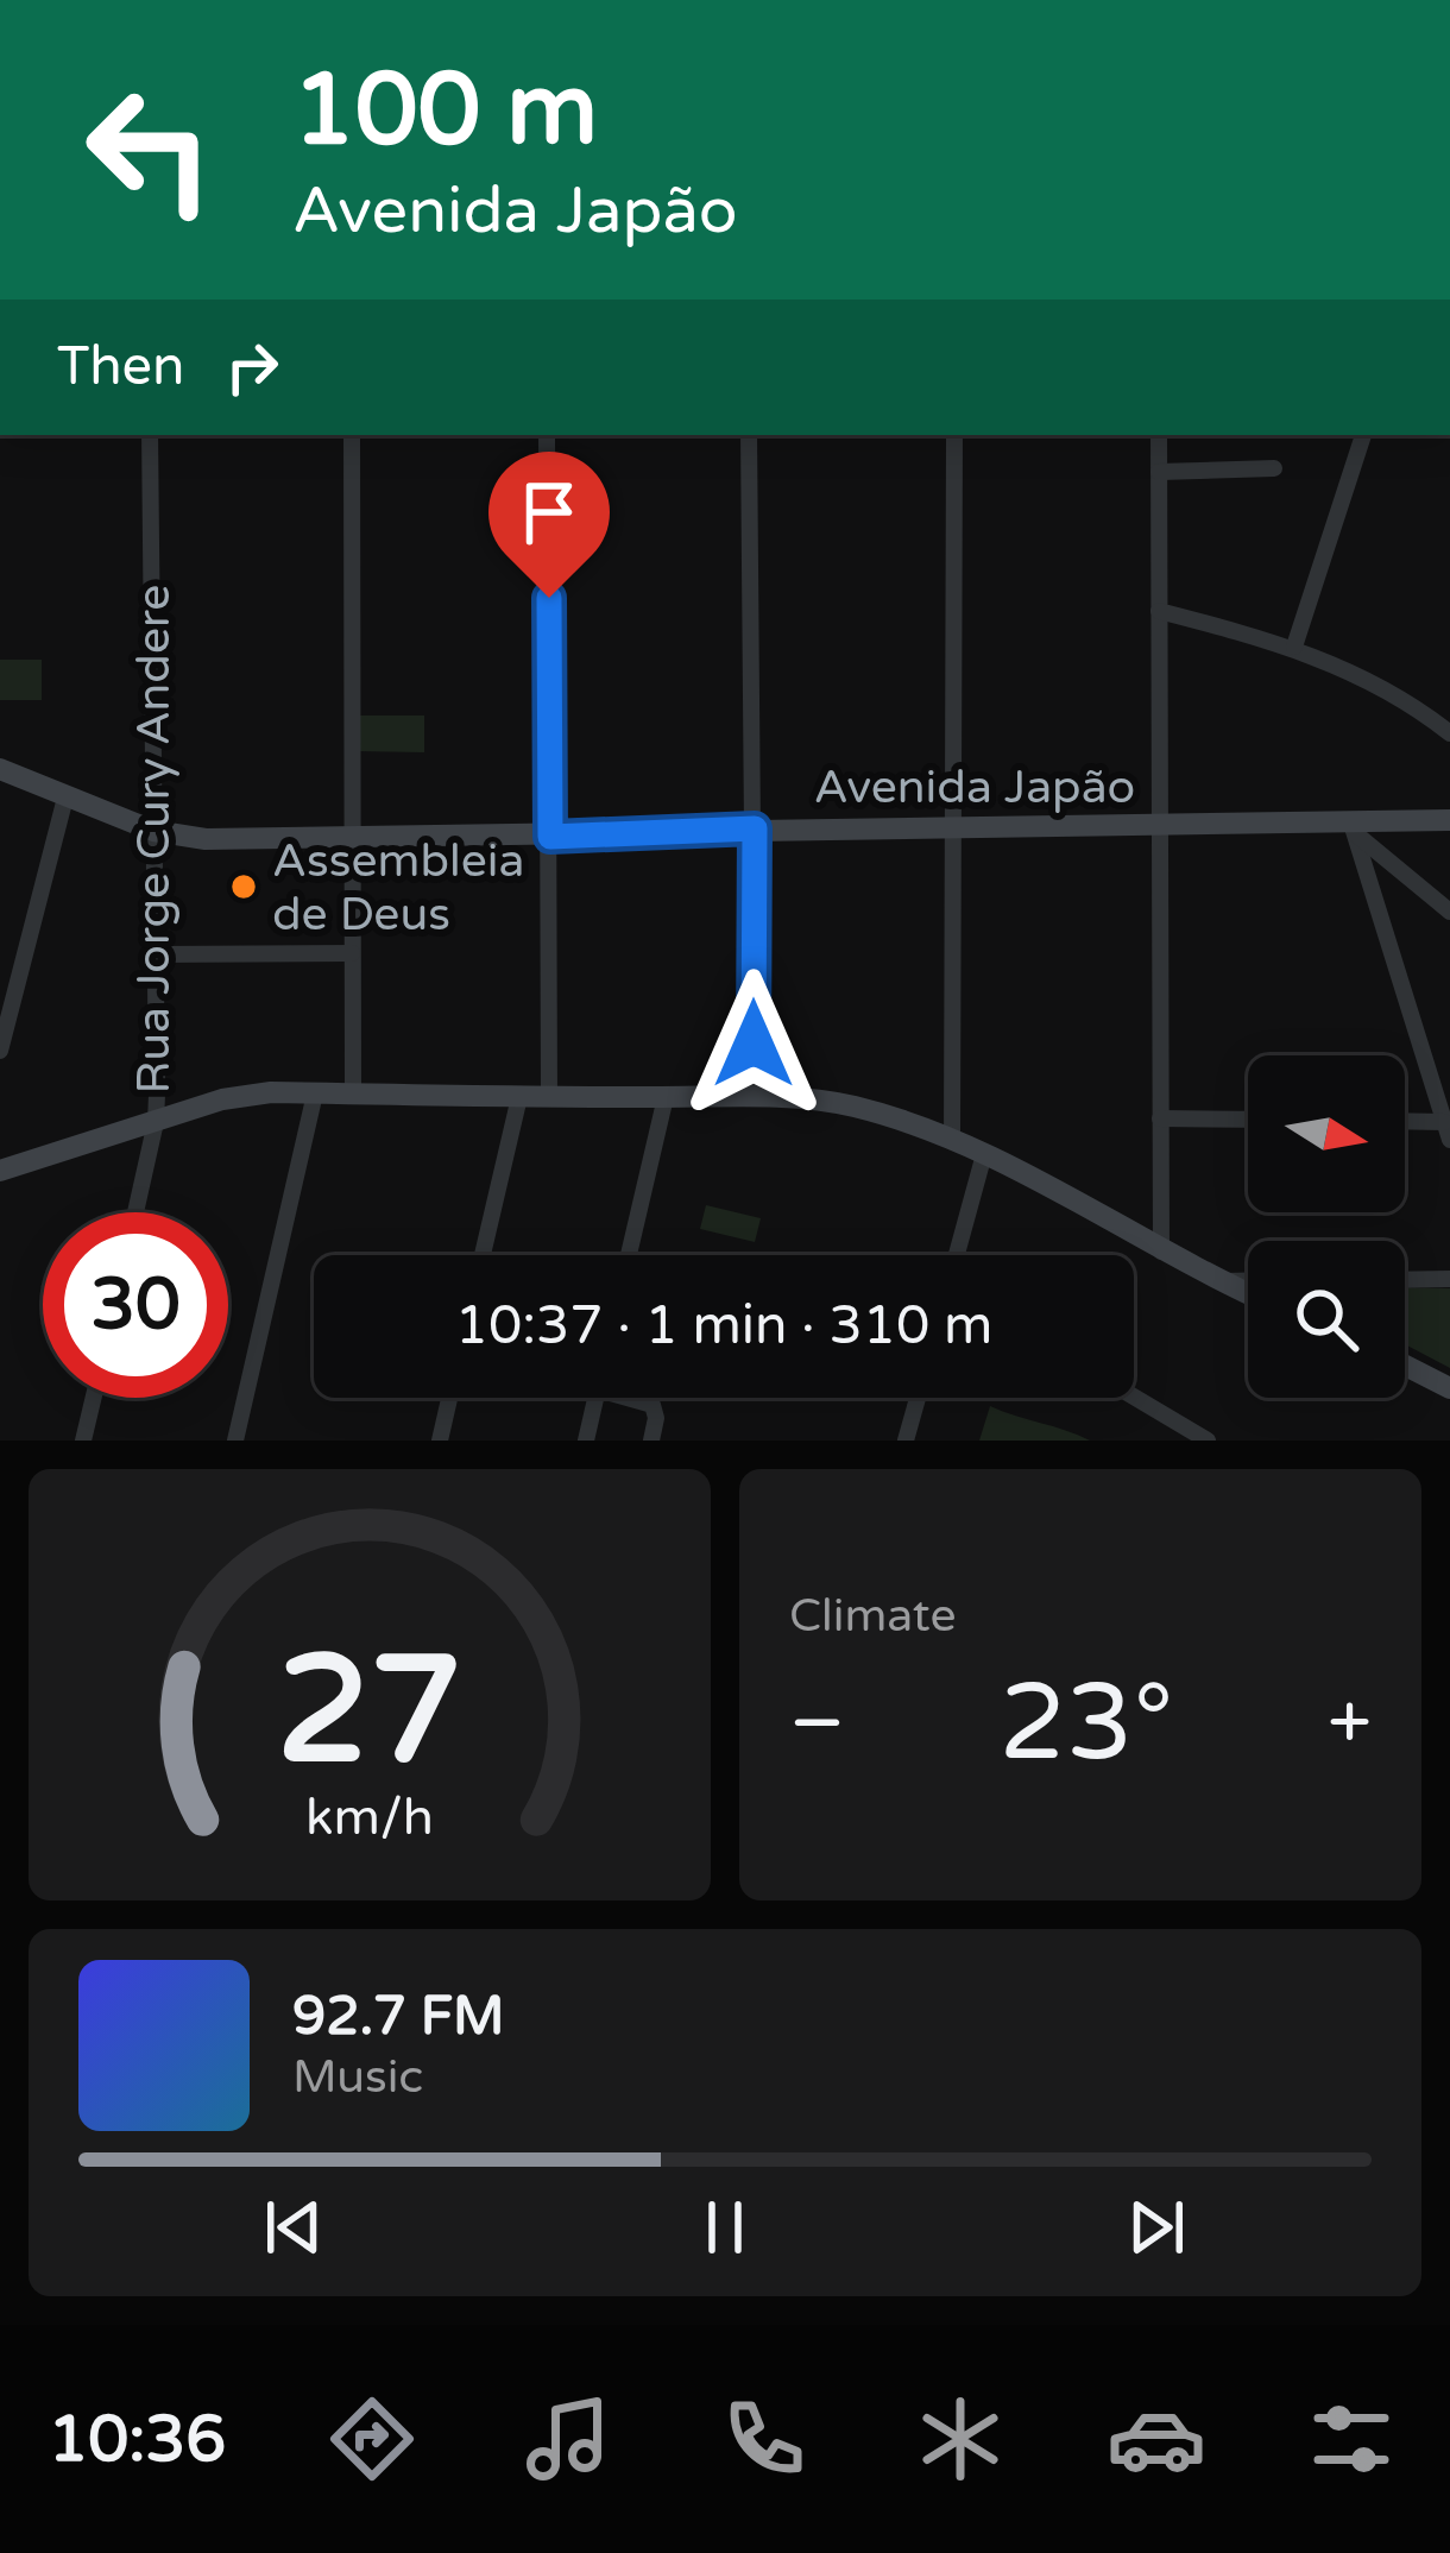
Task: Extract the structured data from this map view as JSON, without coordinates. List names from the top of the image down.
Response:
{
  "streets": {
    "main road": ["Avenida Japão"],
    "street": ["Rua Jorge Cury Andere"]
  },
  "crossings": [
    ["Avenida Japão", "Rua Jorge Cury Andere"]
  ],
  "places": ["Assembleia de Deus"],
  "north": "right",
  "page": {
    "turn": ["100 m", "Avenida Japão"],
    "then": "Then",
    "limit": "30",
    "trip": "10:37 · 1 min · 310 m",
    "tile": "Climate",
    "heat": ["−", "23°", "+"],
    "song": ["92.7 FM", "Music"],
    "tabs": "10:36",
    "gauge": ["27", "km/h"]
  }
}
